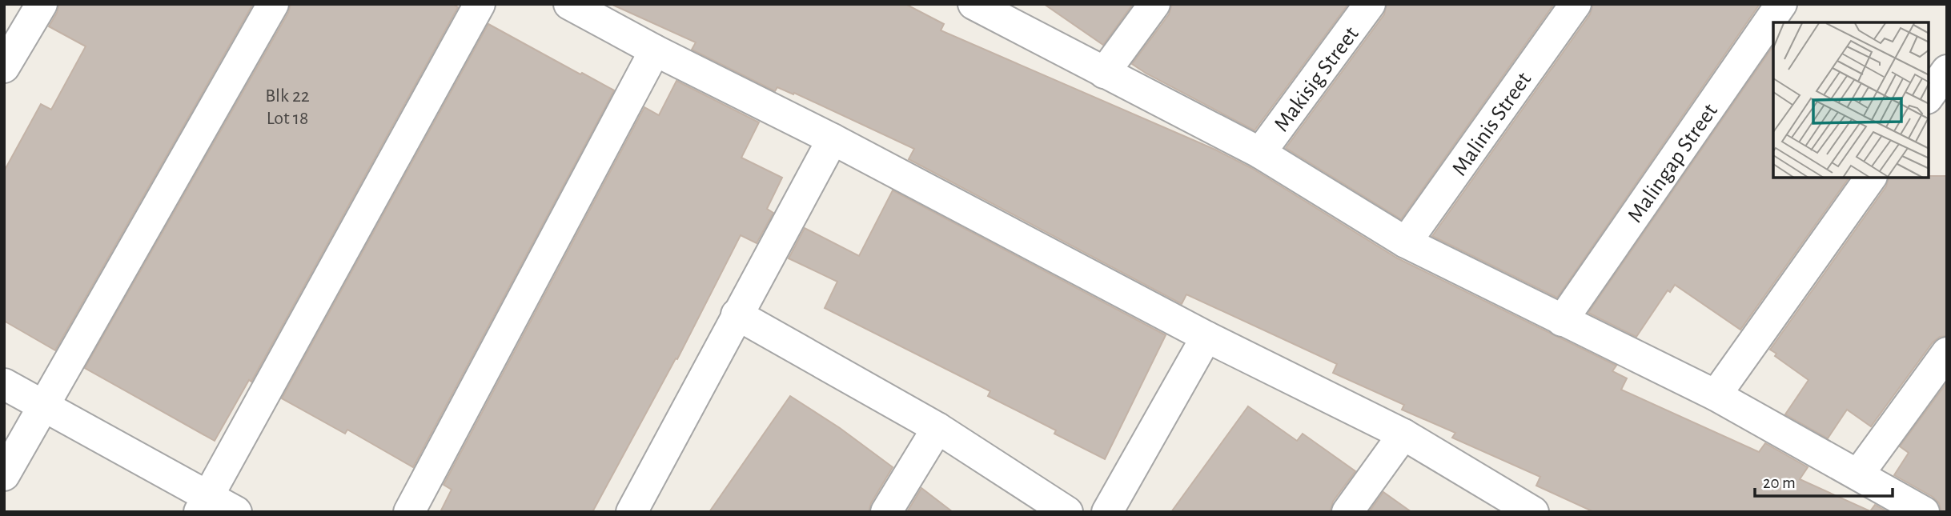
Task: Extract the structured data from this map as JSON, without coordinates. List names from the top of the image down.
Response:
{
  "streets": {
    "street": ["Makisig Street", "Malinis Street", "Malingap Street"]
  },
  "house_numbers": ["Blk 22 Lot 18"],
  "scale_bar": "20 m"
}
